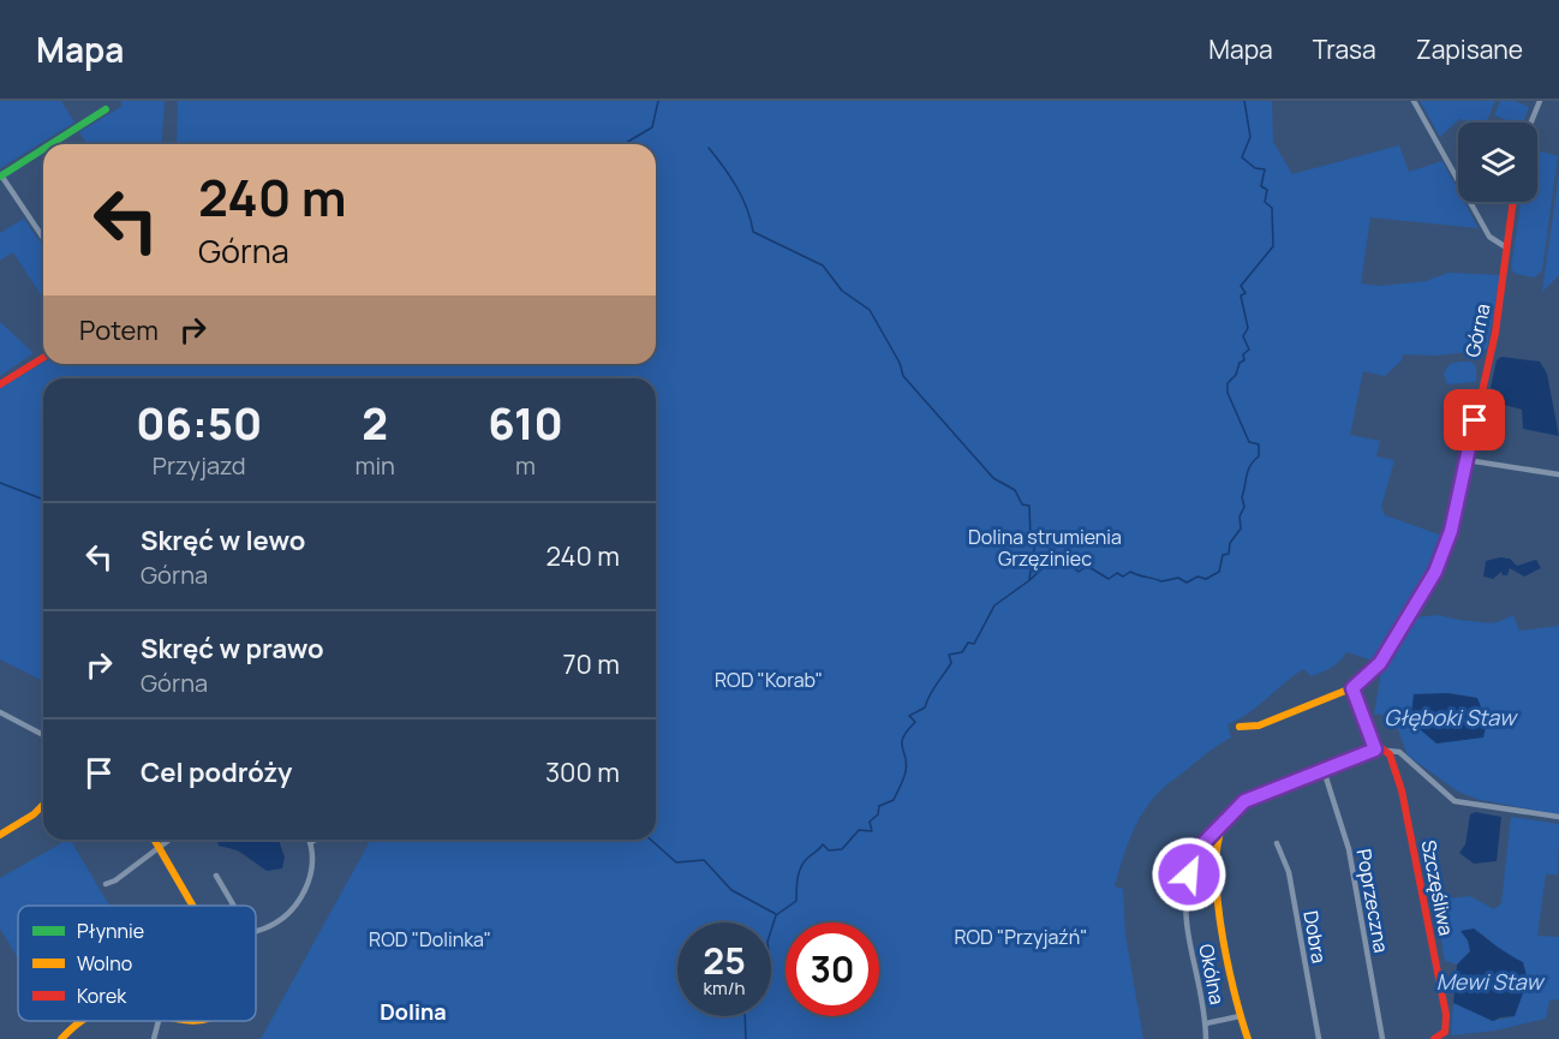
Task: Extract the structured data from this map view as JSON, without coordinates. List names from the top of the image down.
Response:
{
  "streets": {
    "street": [
      "Górna",
      "Szczęśliwa",
      "Poprzeczna",
      "Dobra",
      "Okólna"
    ]
  },
  "crossings": [
    ["Poprzeczna", "Okólna"]
  ],
  "districts": ["Dolina"],
  "water": ["Głęboki Staw", "Mewi Staw"],
  "parks": [
    "Dolina strumienia Grzęziniec",
    "ROD \"Korab\"",
    "ROD \"Przyjaźń\"",
    "ROD \"Dolinka\""
  ],
  "legend": ["Płynnie", "Wolno", "Korek"],
  "page": {
    "header": "Mapa",
    "nav": ["Mapa", "Trasa", "Zapisane"],
    "turn": ["240 m", "Górna"],
    "then": "Potem",
    "eta": [
      "06:50",
      "Przyjazd",
      "2",
      "min",
      "610",
      "m"
    ],
    "list": [
      {
        "name": "Skręć w lewo",
        "note": "Górna",
        "value": "240 m"
      },
      {
        "name": "Skręć w prawo",
        "note": "Górna",
        "value": "70 m"
      },
      {
        "name": "Cel podróży",
        "value": "300 m"
      }
    ],
    "speed": "25 km/h",
    "limit": "30"
  }
}
